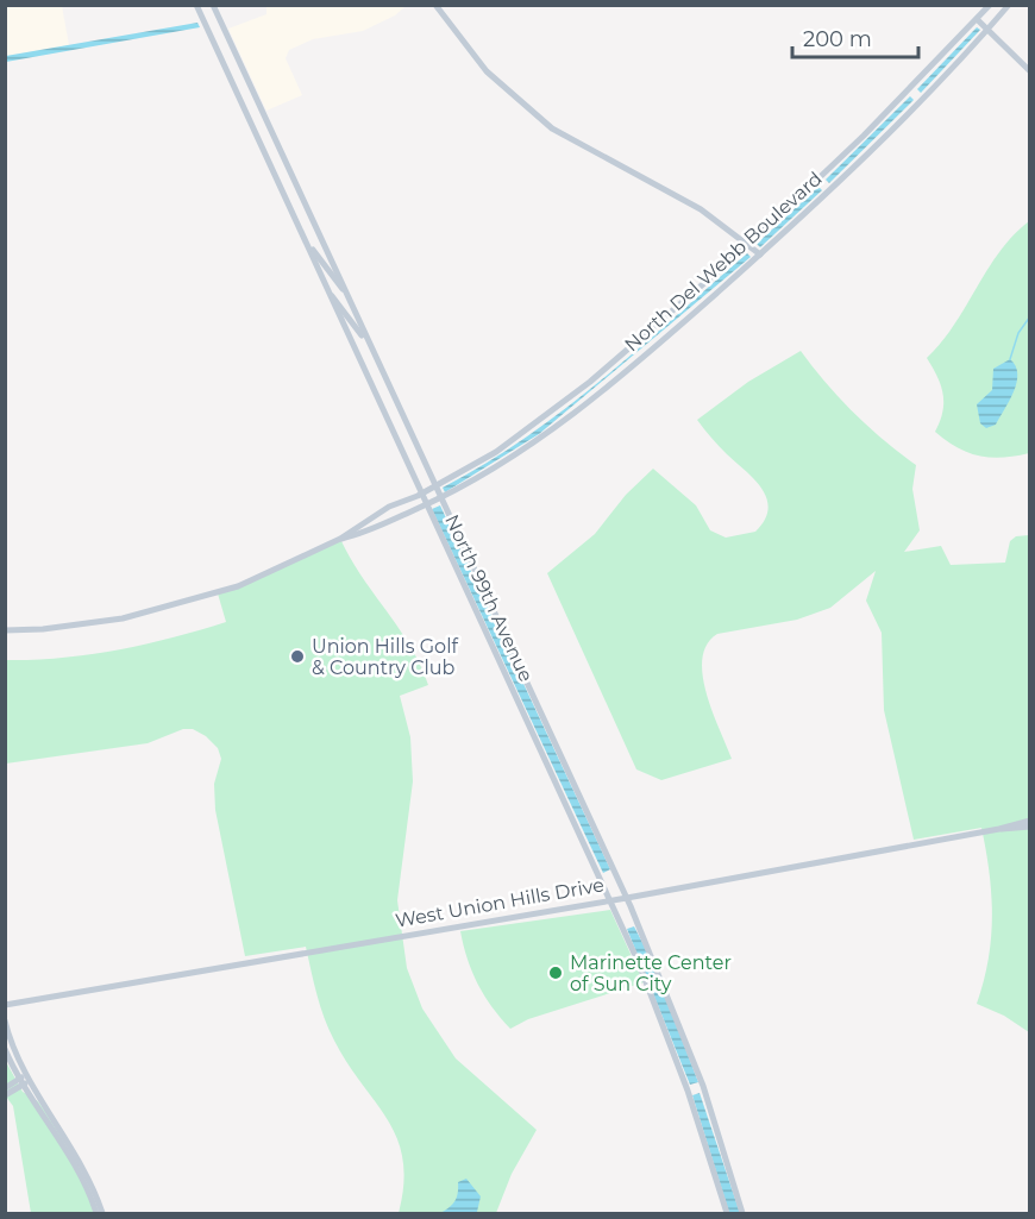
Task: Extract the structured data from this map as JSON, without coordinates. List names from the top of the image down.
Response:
{
  "streets": {
    "main road": ["North Del Webb Boulevard", "North 99th Avenue", "West Union Hills Drive"]
  },
  "crossings": [
    ["North Del Webb Boulevard", "North 99th Avenue"],
    ["North 99th Avenue", "West Union Hills Drive"]
  ],
  "places": ["Union Hills Golf & Country Club", "Marinette Center of Sun City"],
  "scale_bar": "200 m"
}
